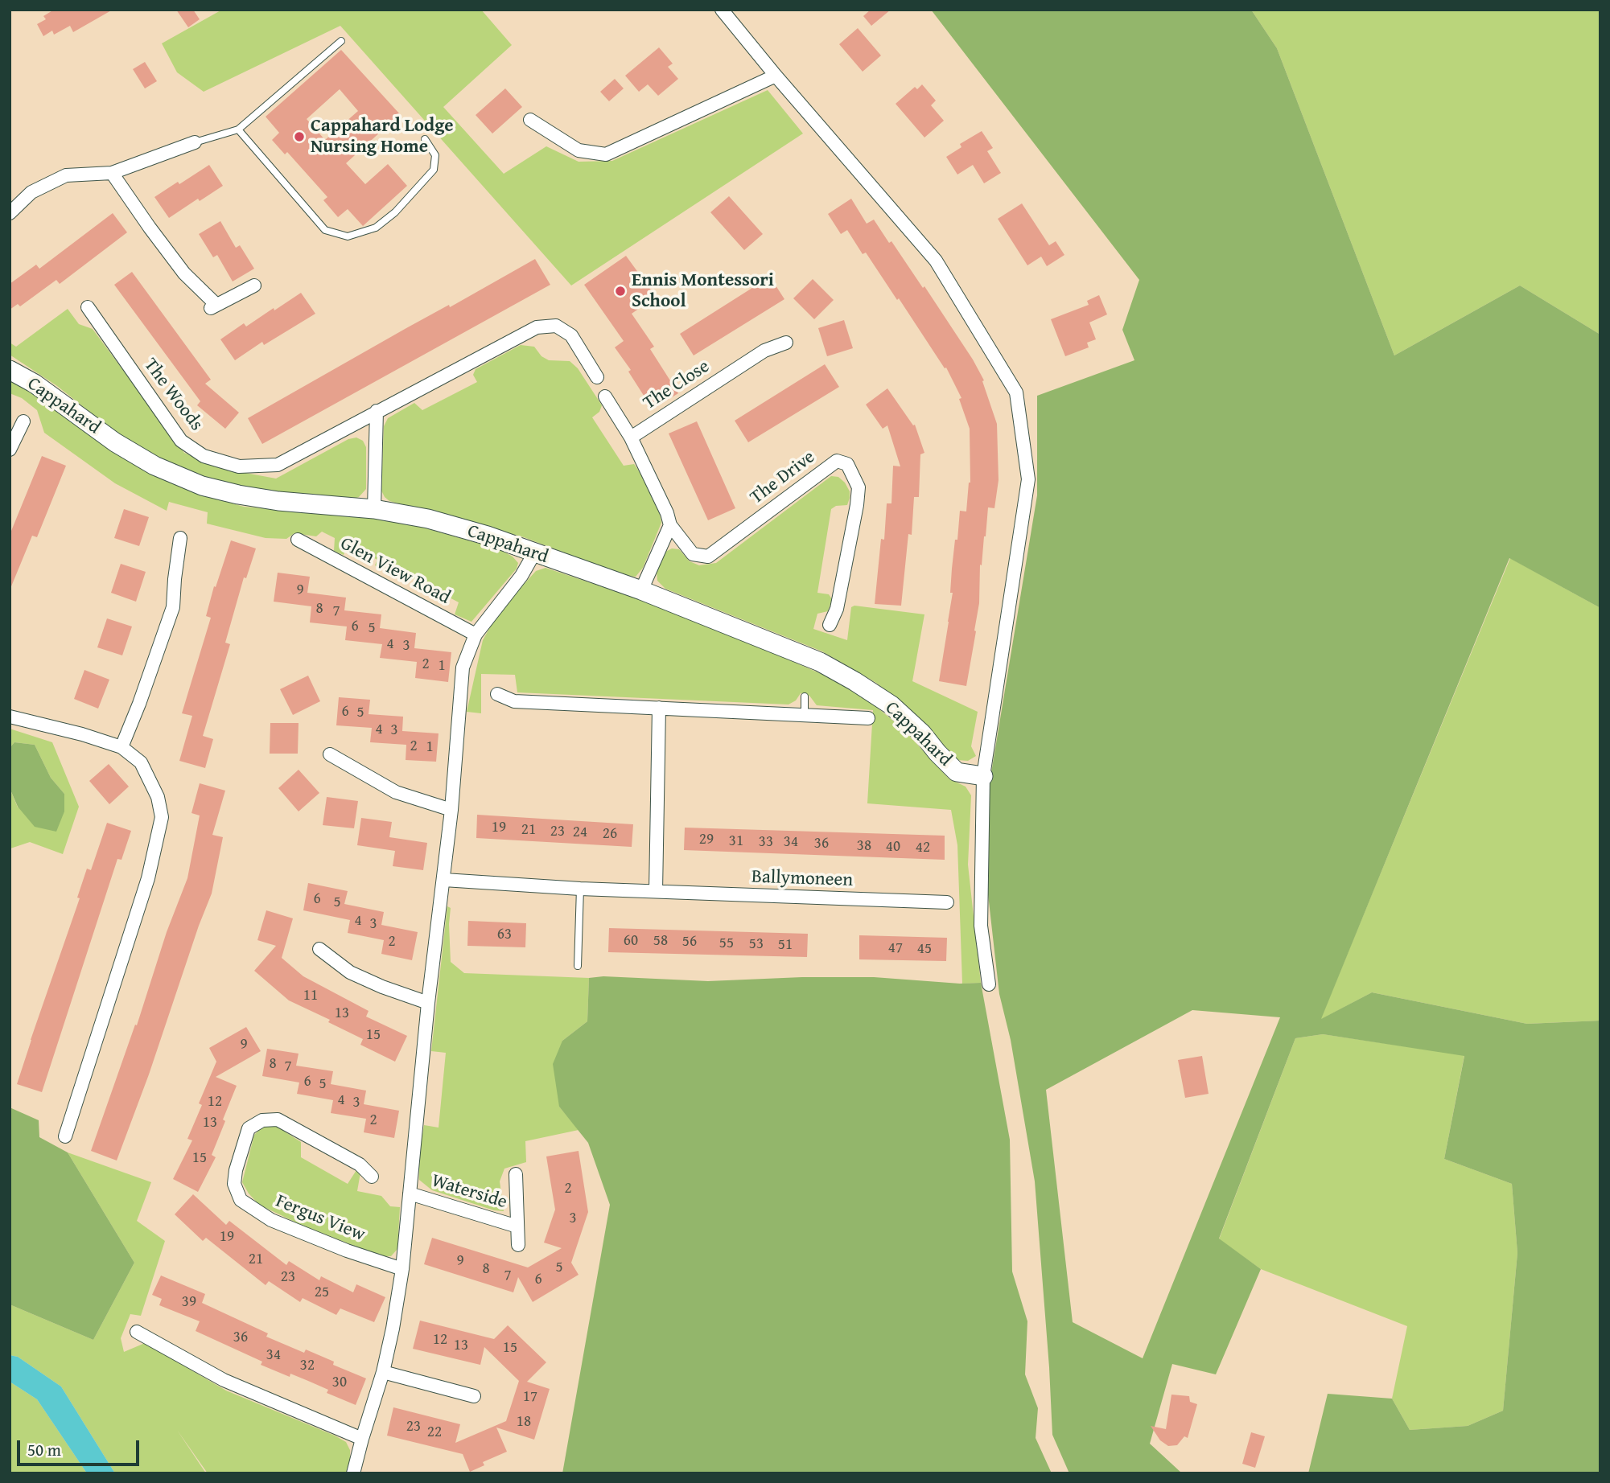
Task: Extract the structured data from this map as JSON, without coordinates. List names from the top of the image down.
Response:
{
  "streets": {
    "main road": ["Cappahard"],
    "street": [
      "The Close",
      "The Woods",
      "The Drive",
      "Glen View Road",
      "Ballymoneen",
      "Waterside",
      "Fergus View"
    ]
  },
  "crossings": [
    ["The Close", "The Drive"]
  ],
  "places": ["Cappahard Lodge Nursing Home", "Ennis Montessori School"],
  "house_numbers": [
    "9",
    "8",
    "7",
    "6",
    "5",
    "4",
    "3",
    "2",
    "1",
    "6",
    "5",
    "4",
    "3",
    "2",
    "1",
    "19",
    "21",
    "23",
    "24",
    "26",
    "29",
    "31",
    "33",
    "34",
    "36",
    "38",
    "40",
    "42",
    "6",
    "5",
    "4",
    "3",
    "63",
    "60",
    "58",
    "2",
    "56",
    "55",
    "53",
    "51",
    "47",
    "45",
    "11",
    "13",
    "15",
    "9",
    "8",
    "7",
    "6",
    "5",
    "4",
    "12",
    "3",
    "2",
    "13",
    "15",
    "2",
    "3",
    "19",
    "21",
    "9",
    "5",
    "8",
    "7",
    "23",
    "6",
    "25",
    "39",
    "36",
    "12",
    "13",
    "15",
    "34",
    "32",
    "30",
    "17",
    "18",
    "23",
    "22"
  ],
  "scale_bar": "50 m"
}
